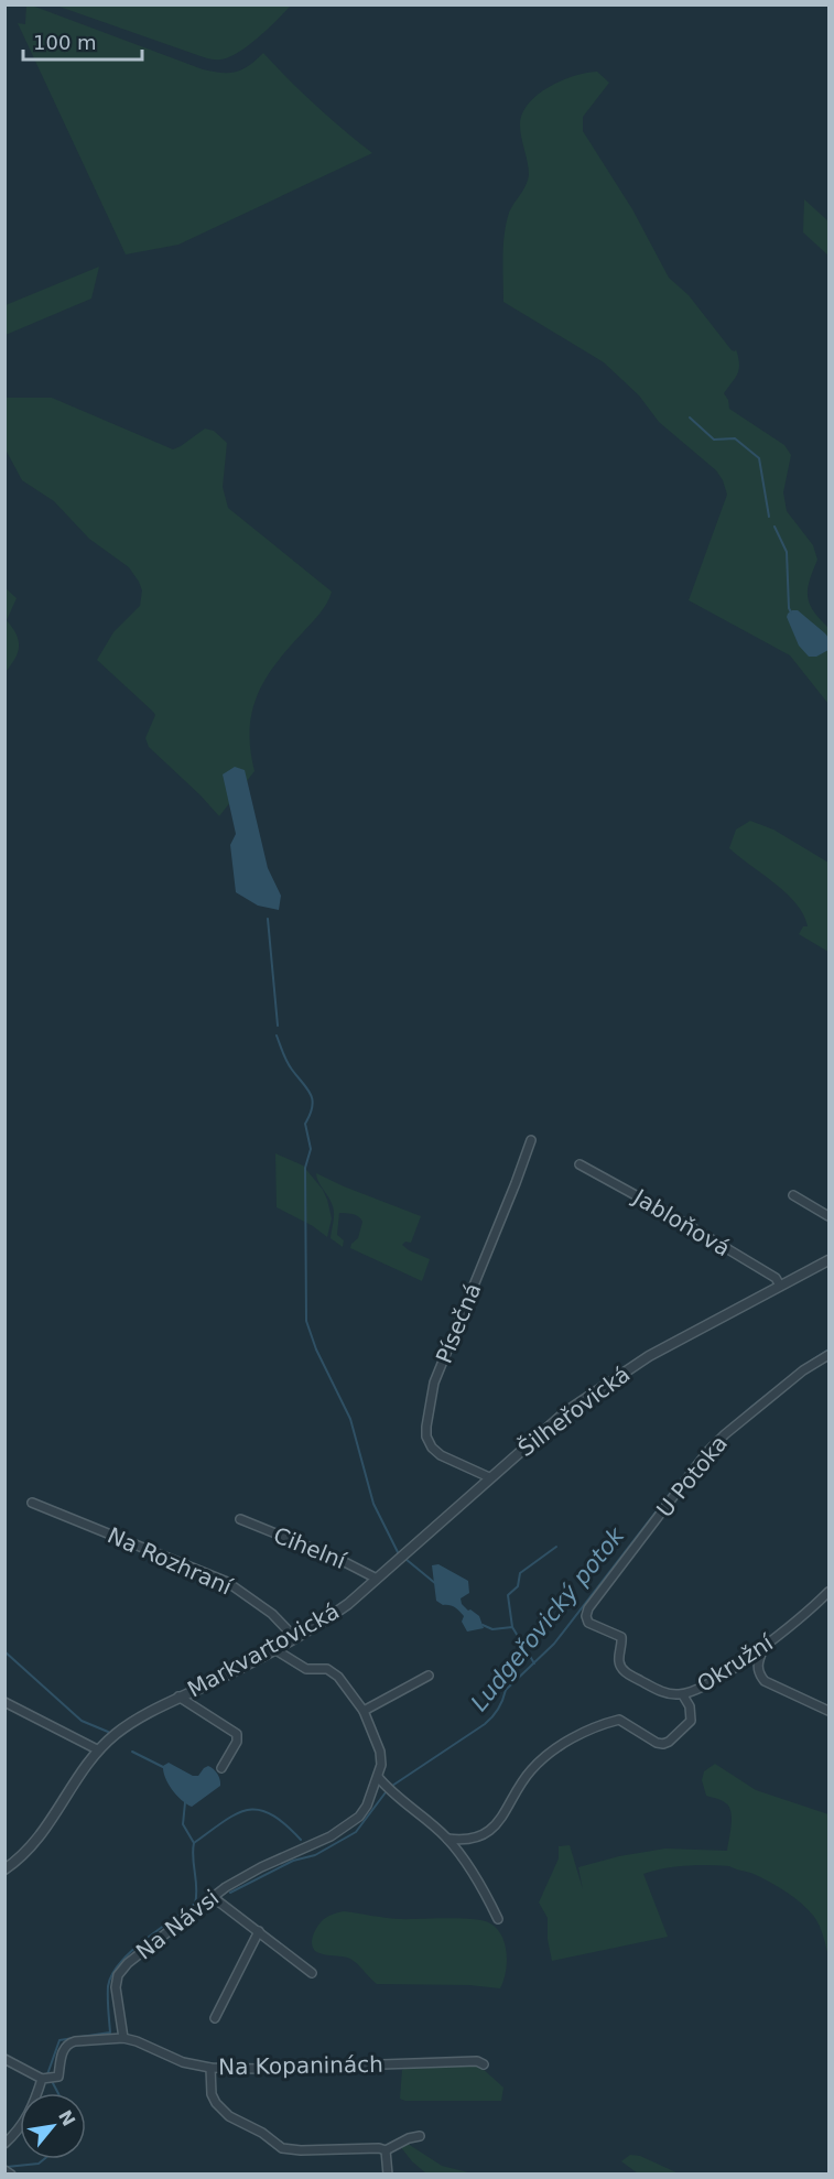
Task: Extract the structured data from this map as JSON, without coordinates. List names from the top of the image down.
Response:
{
  "streets": {
    "street": [
      "Jabloňová",
      "Písečná",
      "Šilheřovická",
      "U Potoka",
      "Cihelní",
      "Na Rozhraní",
      "Markvartovická",
      "Okružní",
      "Na Návsi",
      "Na Kopaninách"
    ]
  },
  "crossings": [
    ["Jabloňová", "Šilheřovická"],
    ["Písečná", "Šilheřovická"],
    ["Šilheřovická", "Cihelní"],
    ["Šilheřovická", "Markvartovická"],
    ["U Potoka", "Okružní"],
    ["Na Rozhraní", "Markvartovická"],
    ["Markvartovická", "Na Návsi"],
    ["Na Návsi", "Na Kopaninách"]
  ],
  "water": ["Ludgeřovický potok"],
  "scale_bar": "100 m",
  "north": "top right"
}
